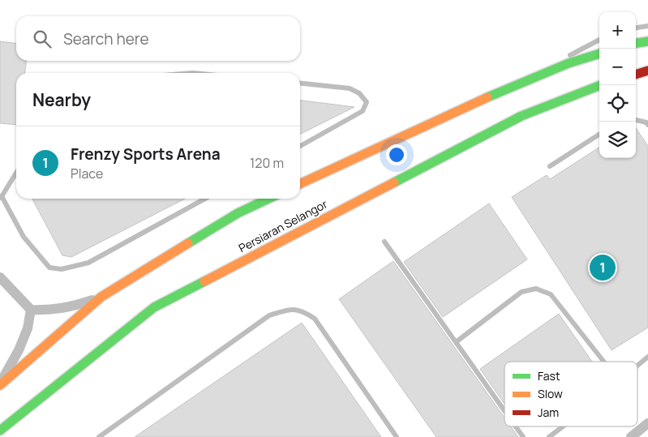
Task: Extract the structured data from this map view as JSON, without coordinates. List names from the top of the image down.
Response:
{
  "streets": {
    "main road": ["Persiaran Selangor"]
  },
  "legend": ["Fast", "Slow", "Jam"],
  "page": {
    "map_buttons": ["+", "−"],
    "search": "Search here",
    "heading": "Nearby",
    "list": [
      {
        "mark": "1",
        "name": "Frenzy Sports Arena",
        "note": "Place",
        "value": "120 m"
      }
    ],
    "pins": "1"
  }
}
